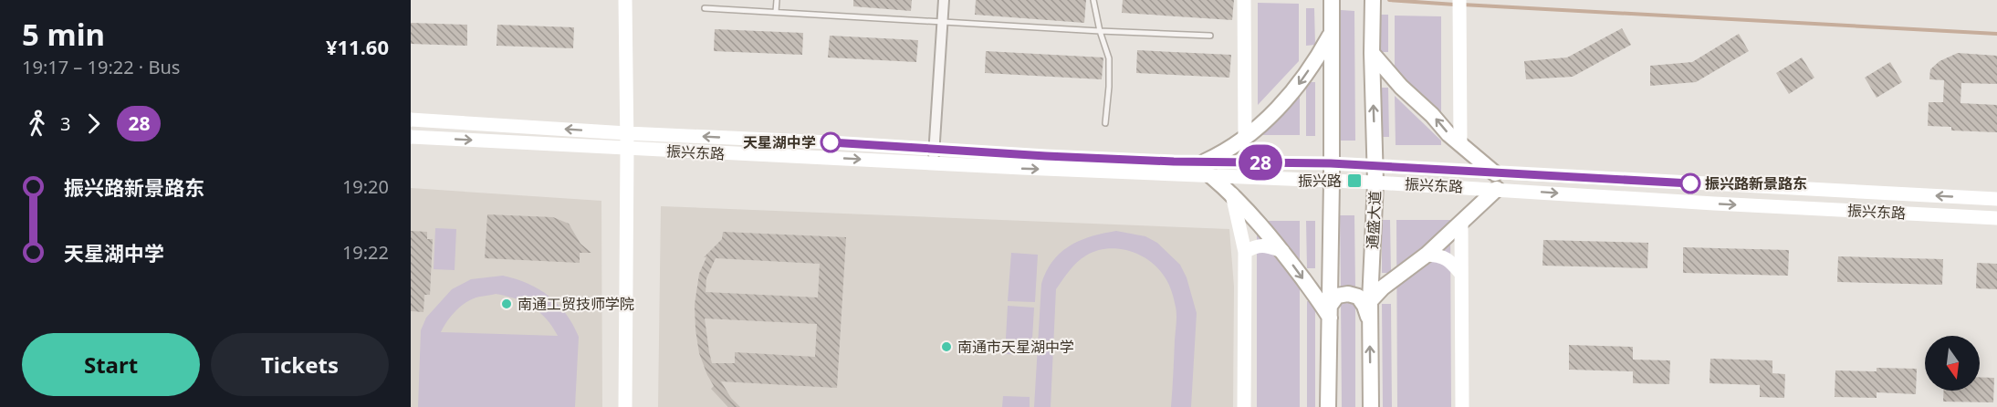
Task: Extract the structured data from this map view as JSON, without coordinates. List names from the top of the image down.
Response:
{
  "streets": {
    "main road": ["振兴东路", "通盛大道"]
  },
  "crossings": [
    ["振兴东路", "通盛大道"]
  ],
  "places": {
    "other": [
      "天星湖中学",
      "振兴路新景路东",
      "南通工贸技师学院",
      "南通市天星湖中学"
    ],
    "transit": ["振兴路"]
  },
  "lines": ["bus line 28"],
  "north": "bottom",
  "page": {
    "heading": ["5 min", "19:17 – 19:22 · Bus", "¥11.60"],
    "on_map": "28",
    "legs": ["3", "28"],
    "list": [
      {
        "name": "振兴路新景路东",
        "value": "19:20"
      },
      {
        "name": "天星湖中学",
        "value": "19:22"
      }
    ],
    "buttons": ["Start", "Tickets"]
  }
}
